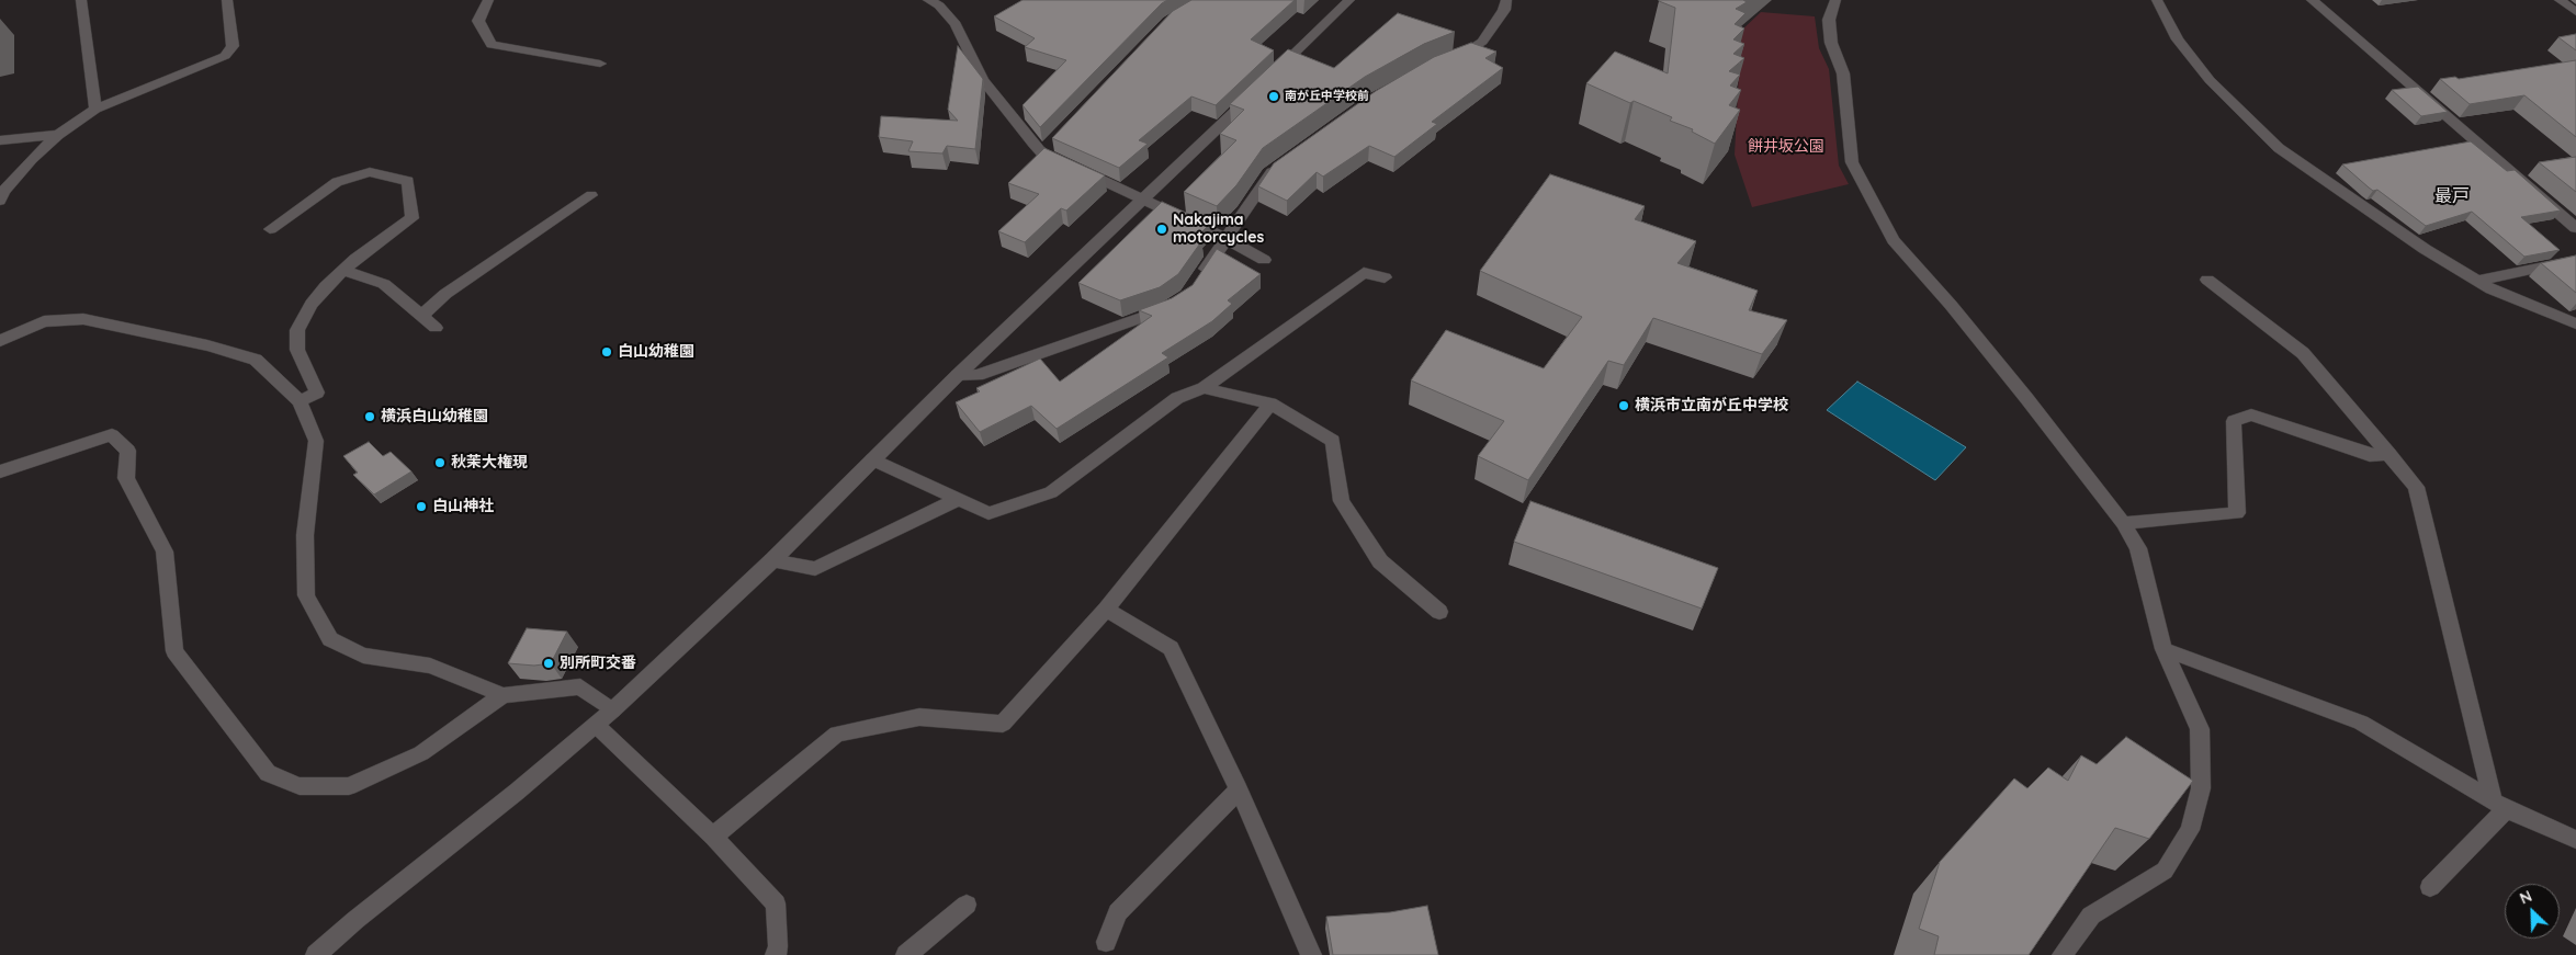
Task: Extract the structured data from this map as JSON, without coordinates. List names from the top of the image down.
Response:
{
  "districts": ["最戸"],
  "parks": ["餅井坂公園"],
  "places": [
    "南が丘中学校前",
    "Nakajima motorcycles",
    "白山幼稚園",
    "横浜市立南が丘中学校",
    "横浜白山幼稚園",
    "秋茉大権現",
    "白山神社",
    "別所町交番"
  ],
  "north": "top left"
}
